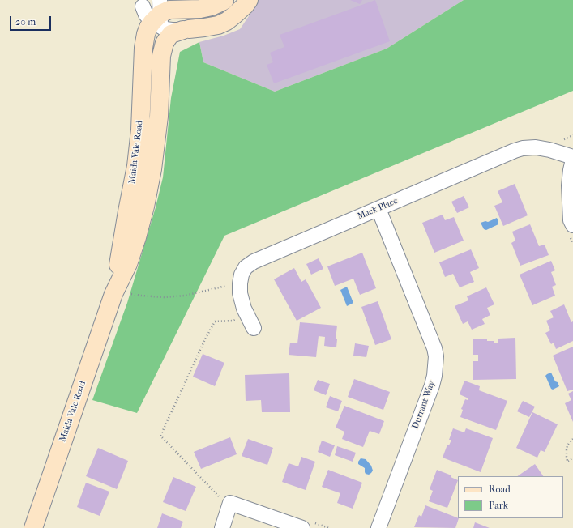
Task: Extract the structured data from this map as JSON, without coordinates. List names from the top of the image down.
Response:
{
  "streets": {
    "main road": ["Maida Vale Road"],
    "street": ["Mack Place", "Durrant Way"]
  },
  "crossings": [
    ["Mack Place", "Durrant Way"]
  ],
  "legend": ["Road", "Park"],
  "scale_bar": "20 m"
}
